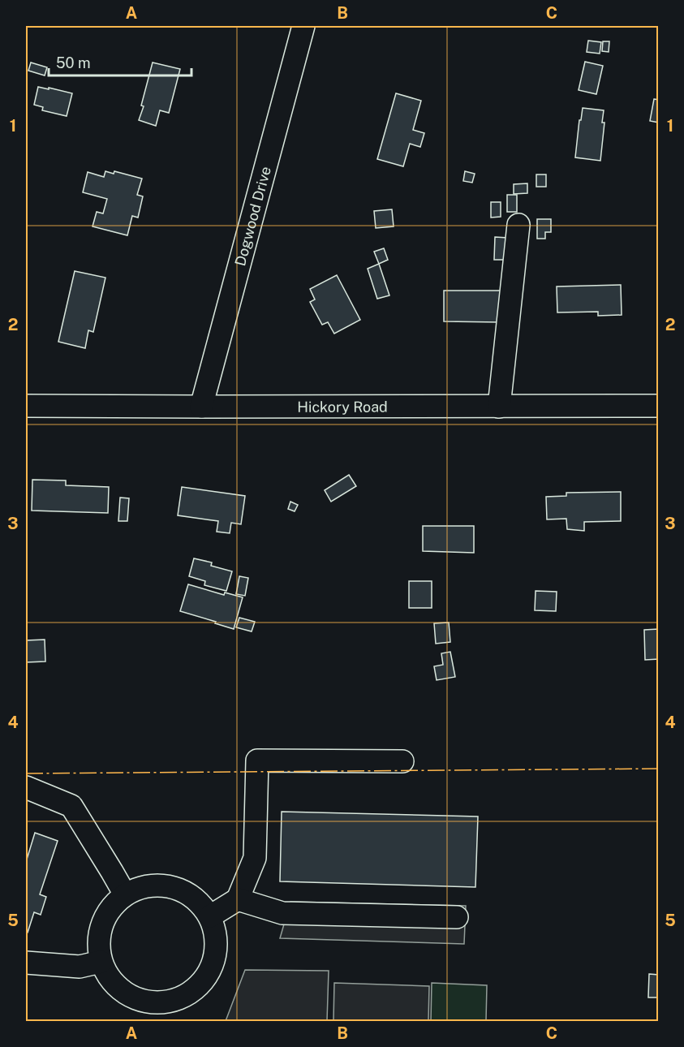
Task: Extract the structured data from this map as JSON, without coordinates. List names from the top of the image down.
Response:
{
  "streets": {
    "street": ["Dogwood Drive", "Hickory Road"]
  },
  "crossings": [
    ["Dogwood Drive", "Hickory Road"]
  ],
  "scale_bar": "50 m",
  "grid": {
    "columns": ["A", "B", "C"],
    "rows": [
      "1",
      "2",
      "3",
      "4",
      "5"
    ]
  }
}
